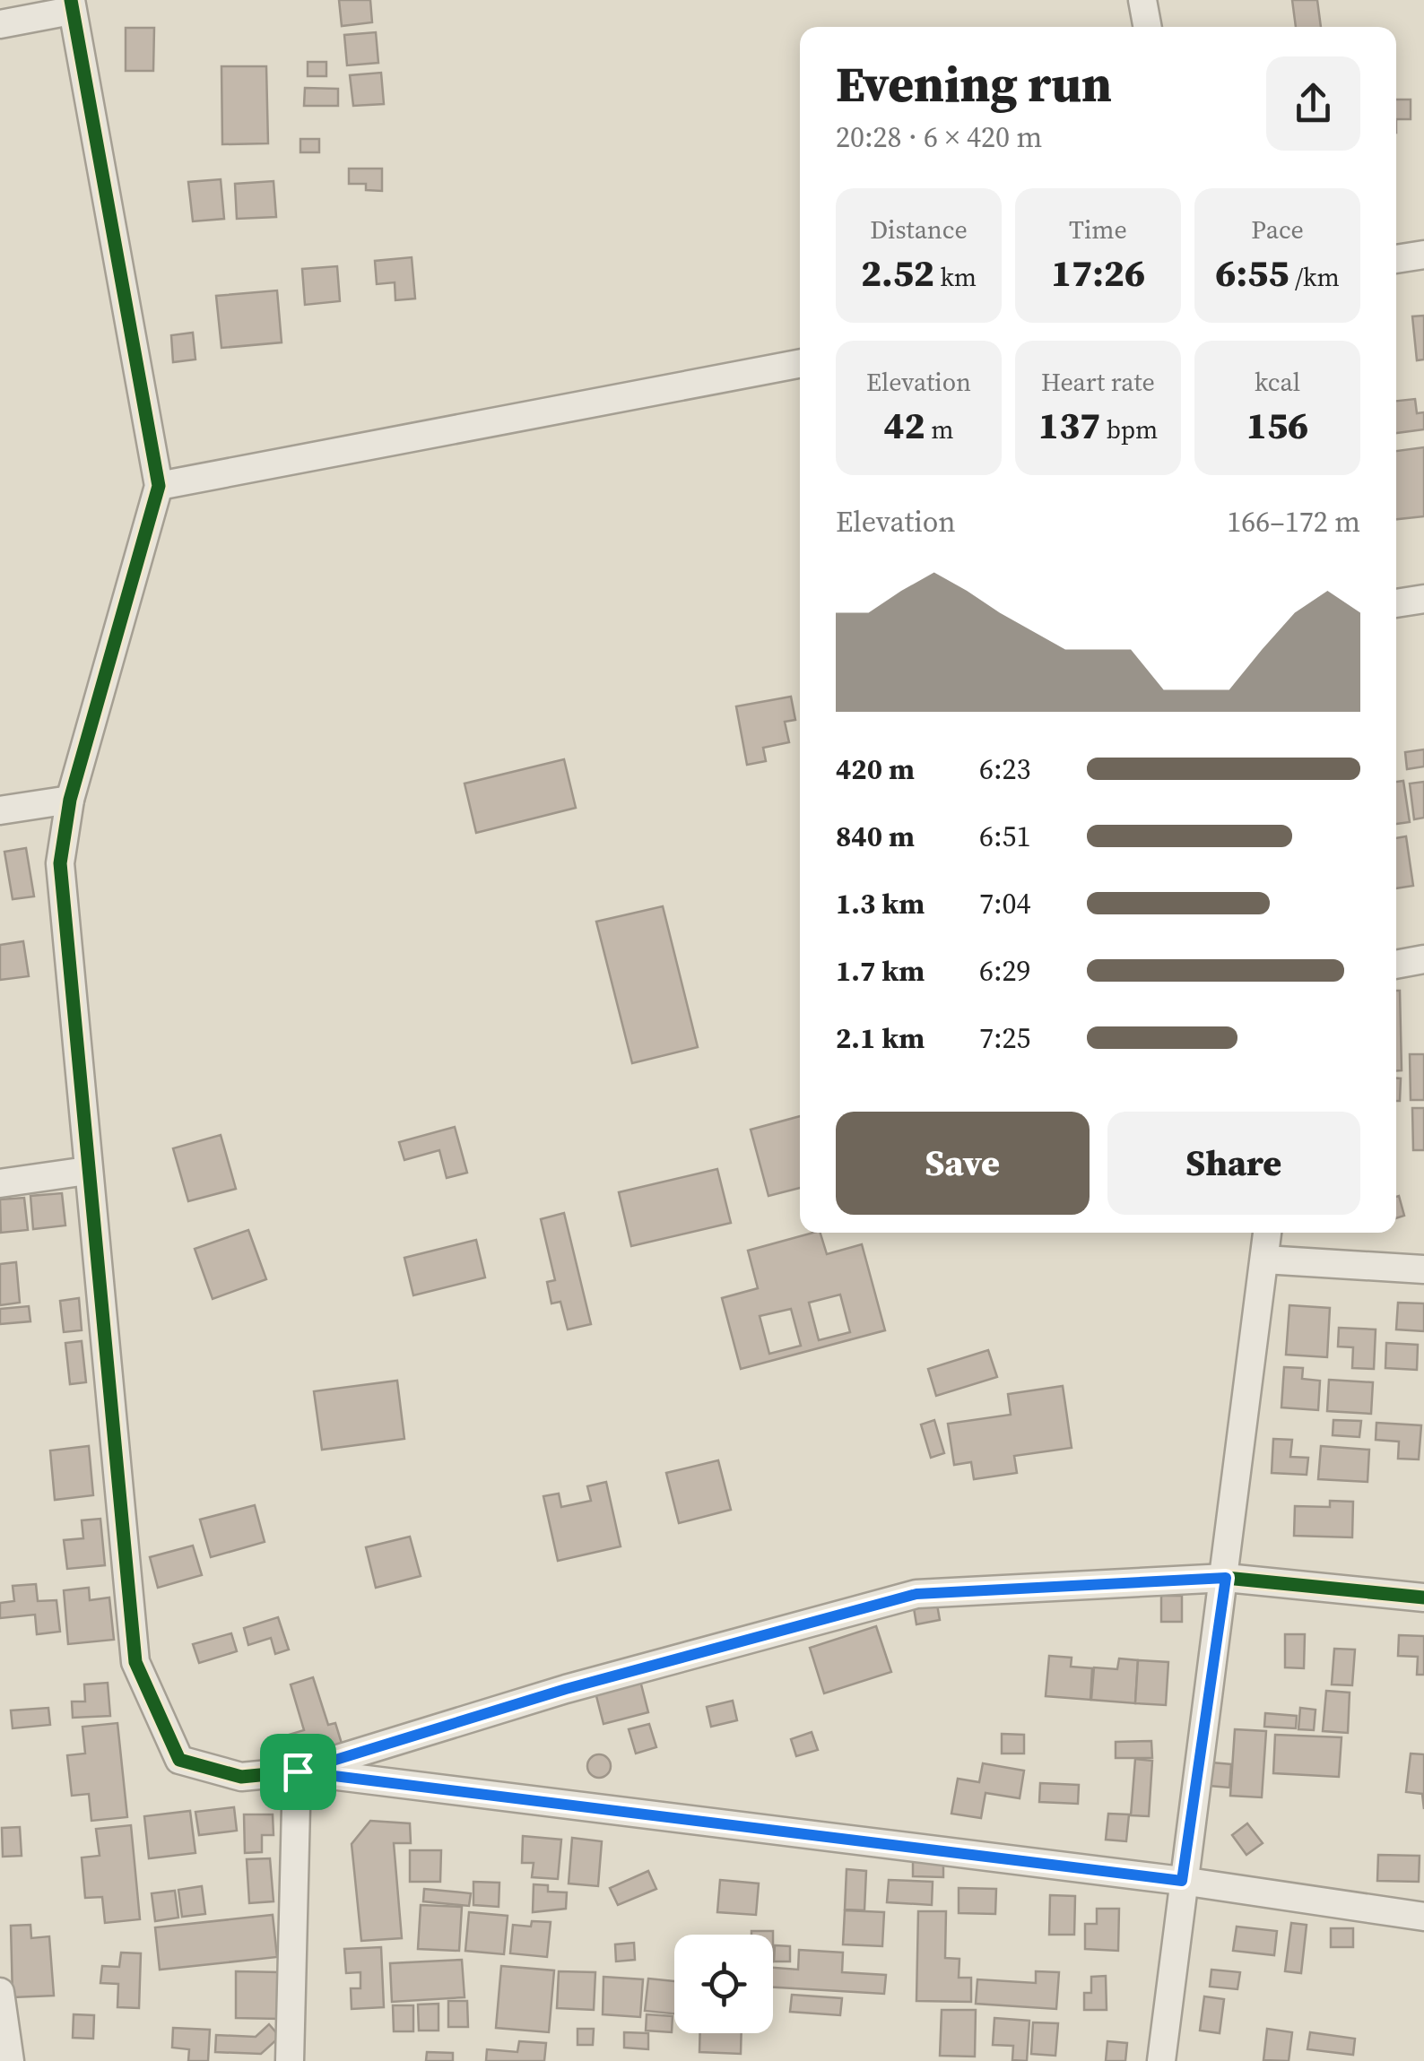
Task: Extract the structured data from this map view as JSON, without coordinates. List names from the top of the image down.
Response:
{
  "page": {
    "heading": ["Evening run", "20:28 · 6 × 420 m"],
    "stats": [
      ["Distance", "2.52 km"],
      ["Time", "17:26"],
      ["Pace", "6:55 /km"],
      ["Elevation", "42 m"],
      ["Heart rate", "137 bpm"],
      ["kcal", "156"]
    ],
    "chart": ["Elevation", "166–172 m"],
    "list": [
      {
        "name": "420 m",
        "note": "6:23"
      },
      {
        "name": "840 m",
        "note": "6:51"
      },
      {
        "name": "1.3 km",
        "note": "7:04"
      },
      {
        "name": "1.7 km",
        "note": "6:29"
      },
      {
        "name": "2.1 km",
        "note": "7:25"
      }
    ],
    "buttons": ["Save", "Share"]
  }
}
